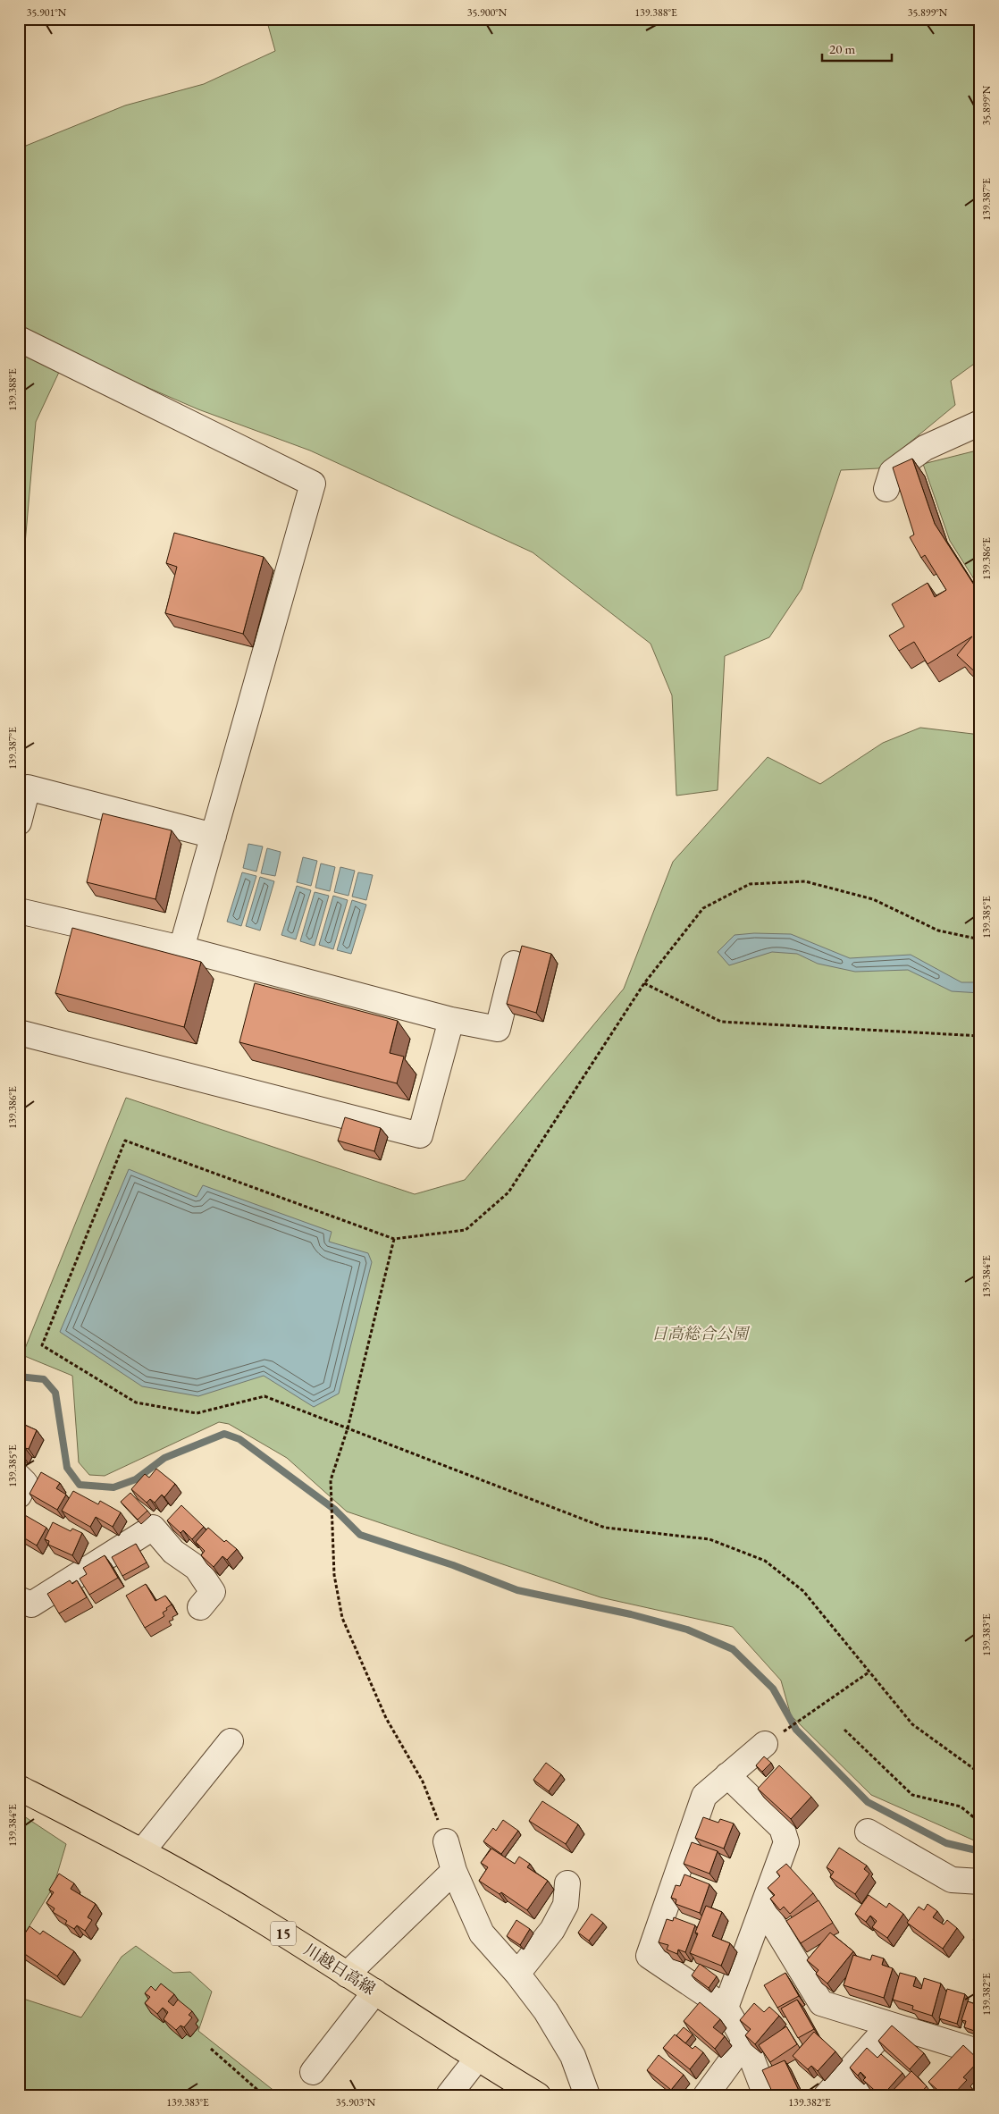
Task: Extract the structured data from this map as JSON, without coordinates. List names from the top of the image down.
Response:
{
  "streets": {
    "main road": ["15", "川越日高線"]
  },
  "parks": ["日高総合公園"],
  "scale_bar": "20 m",
  "coordinates": [
    "35.901°N",
    "35.900°N",
    "139.388°E",
    "35.899°N",
    "139.387°E",
    "139.386°E",
    "139.385°E",
    "139.384°E",
    "139.383°E",
    "139.382°E",
    "35.903°N"
  ]
}
